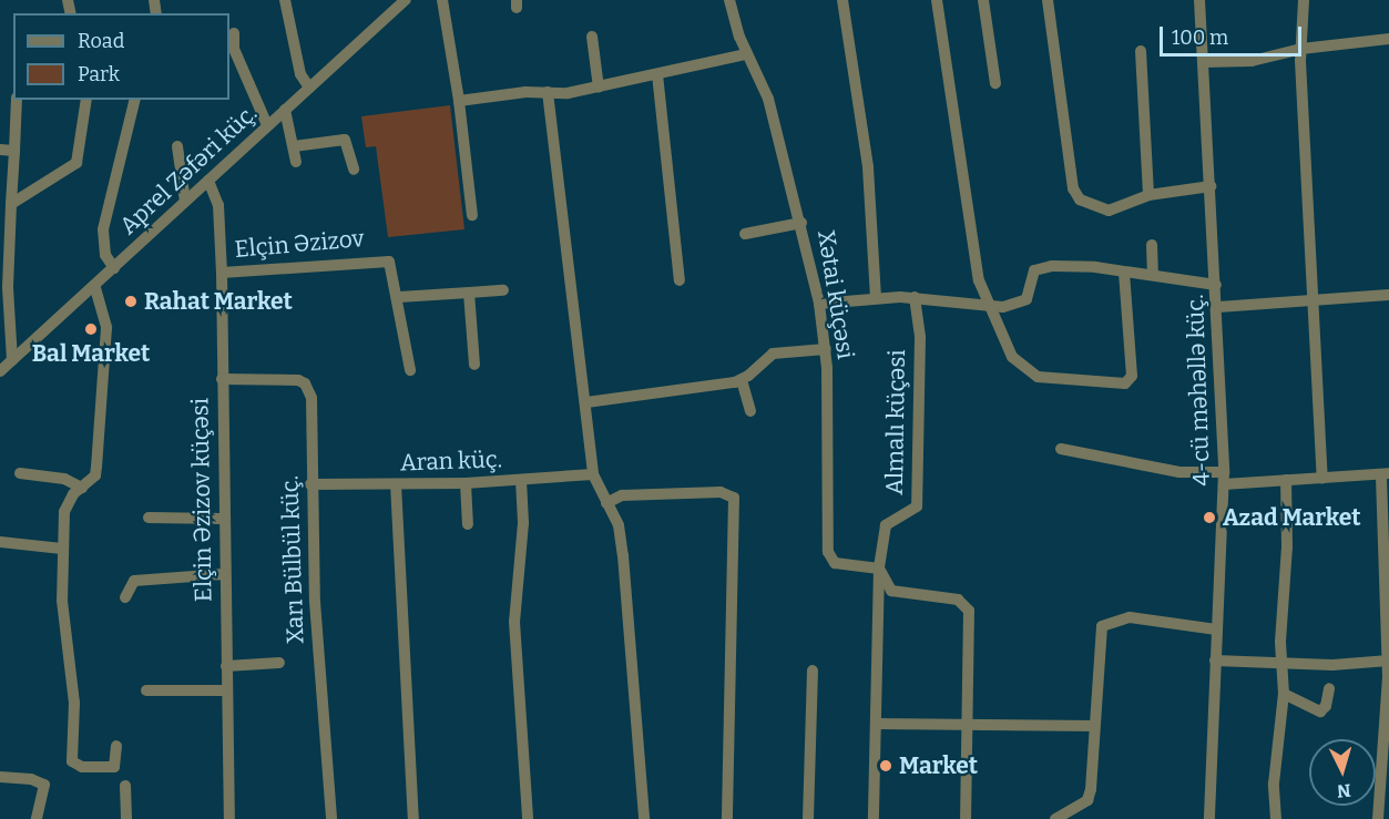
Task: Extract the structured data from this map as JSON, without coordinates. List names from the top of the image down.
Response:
{
  "streets": {
    "street": [
      "Aprel Zəfəri küç.",
      "Elçin Əzizov",
      "Xətai küçəsi",
      "4-cü məhəllə küç.",
      "Almalı küçəsi",
      "Aran küç.",
      "Elçin Əzizov küçəsi",
      "Xarı Bülbül küç."
    ]
  },
  "crossings": [
    ["Aprel Zəfəri küç.", "Elçin Əzizov küçəsi"],
    ["Elçin Əzizov", "Elçin Əzizov küçəsi"],
    ["Xətai küçəsi", "Almalı küçəsi"],
    ["Aran küç.", "Xarı Bülbül küç."],
    ["Elçin Əzizov küçəsi", "Xarı Bülbül küç."]
  ],
  "places": [
    "Rahat Market",
    "Bal Market",
    "Azad Market",
    "Market"
  ],
  "legend": ["Road", "Park"],
  "scale_bar": "100 m",
  "north": "bottom"
}
